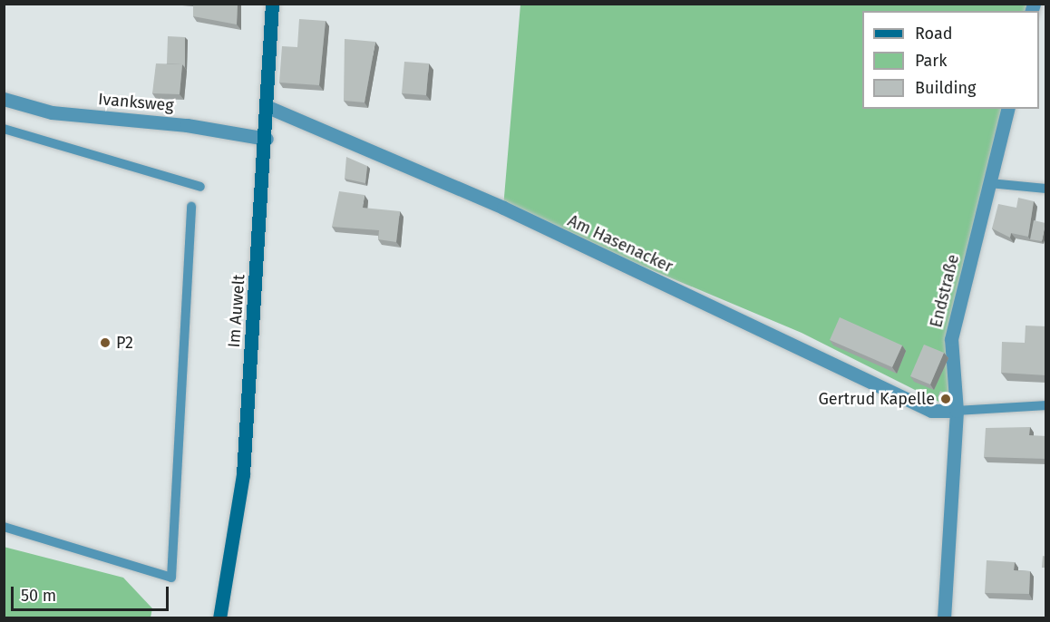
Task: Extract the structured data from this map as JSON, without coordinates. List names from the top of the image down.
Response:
{
  "streets": {
    "main road": ["Im Auwelt"],
    "street": ["Ivanksweg", "Am Hasenacker", "Endstraße"]
  },
  "crossings": [
    ["Ivanksweg", "Im Auwelt"],
    ["Am Hasenacker", "Endstraße"],
    ["Am Hasenacker", "Im Auwelt"]
  ],
  "places": ["P2", "Gertrud Kapelle"],
  "legend": ["Road", "Park", "Building"],
  "scale_bar": "50 m"
}
